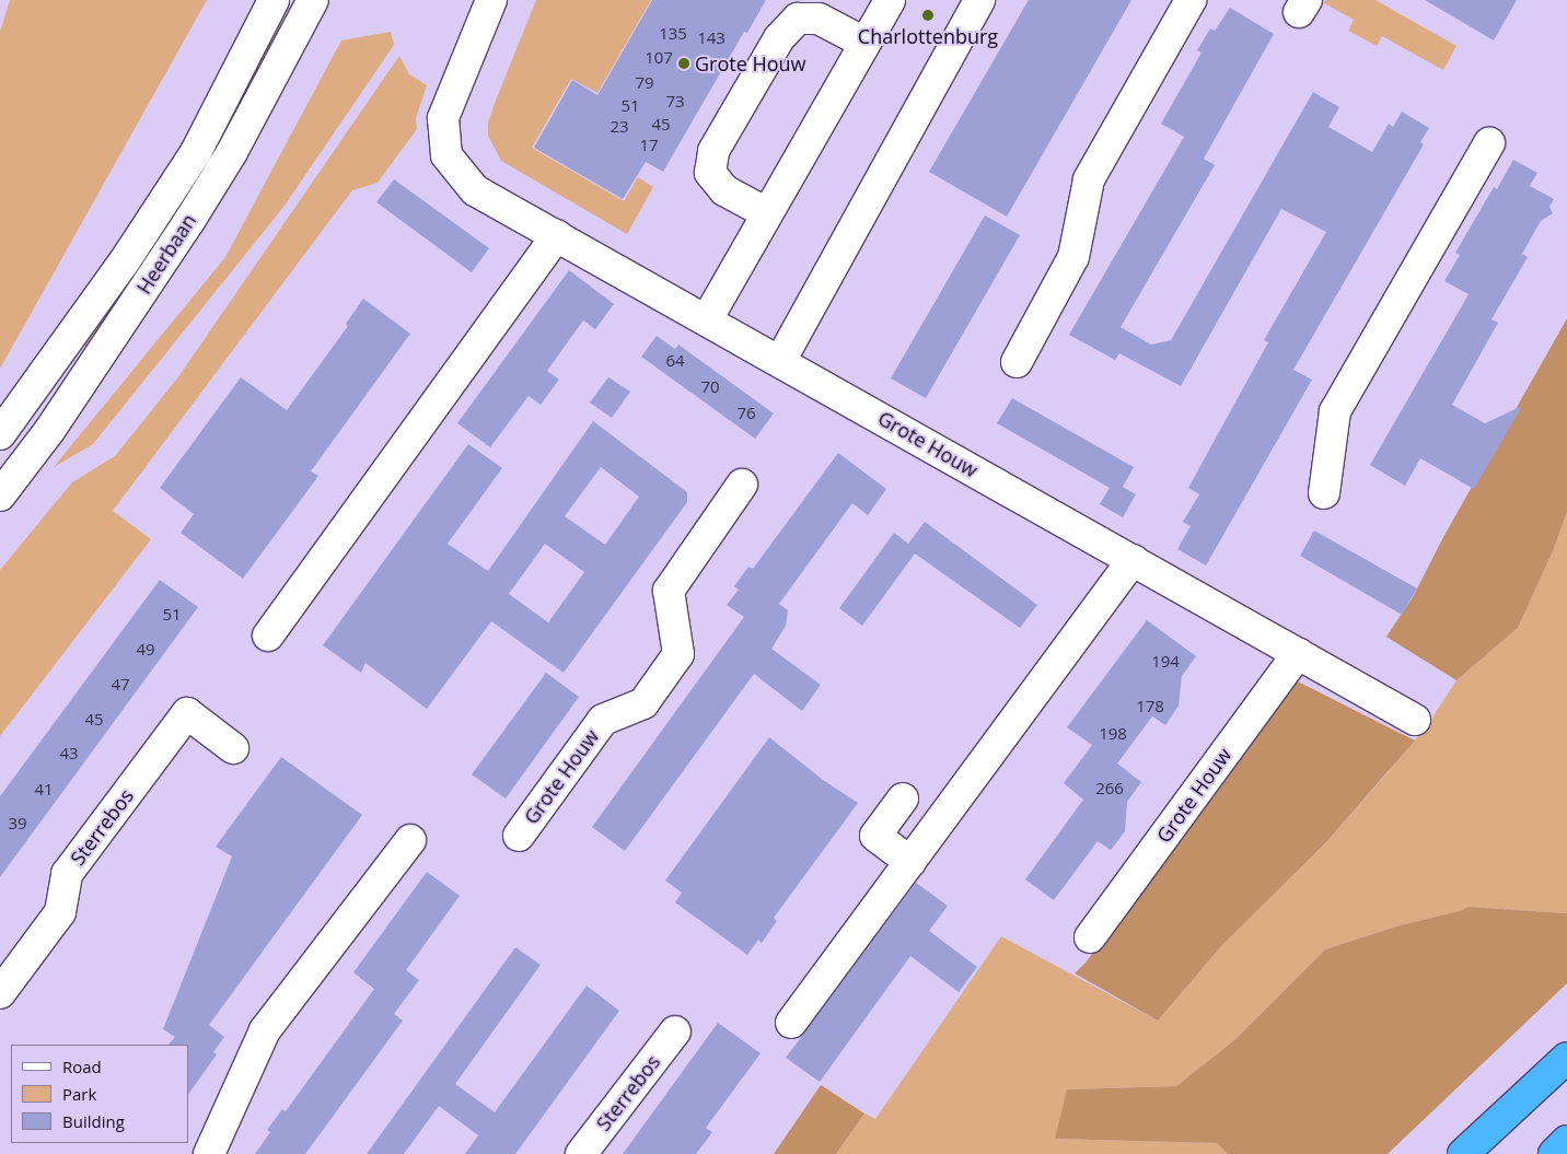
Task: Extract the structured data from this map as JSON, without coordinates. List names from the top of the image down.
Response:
{
  "streets": {
    "street": ["Heerbaan", "Grote Houw", "Sterrebos"]
  },
  "places": ["Charlottenburg", "Grote Houw"],
  "house_numbers": [
    "135",
    "143",
    "107",
    "79",
    "73",
    "51",
    "45",
    "23",
    "17",
    "64",
    "70",
    "76",
    "51",
    "49",
    "194",
    "47",
    "178",
    "45",
    "198",
    "43",
    "266",
    "41",
    "39"
  ],
  "legend": ["Road", "Park", "Building"]
}
